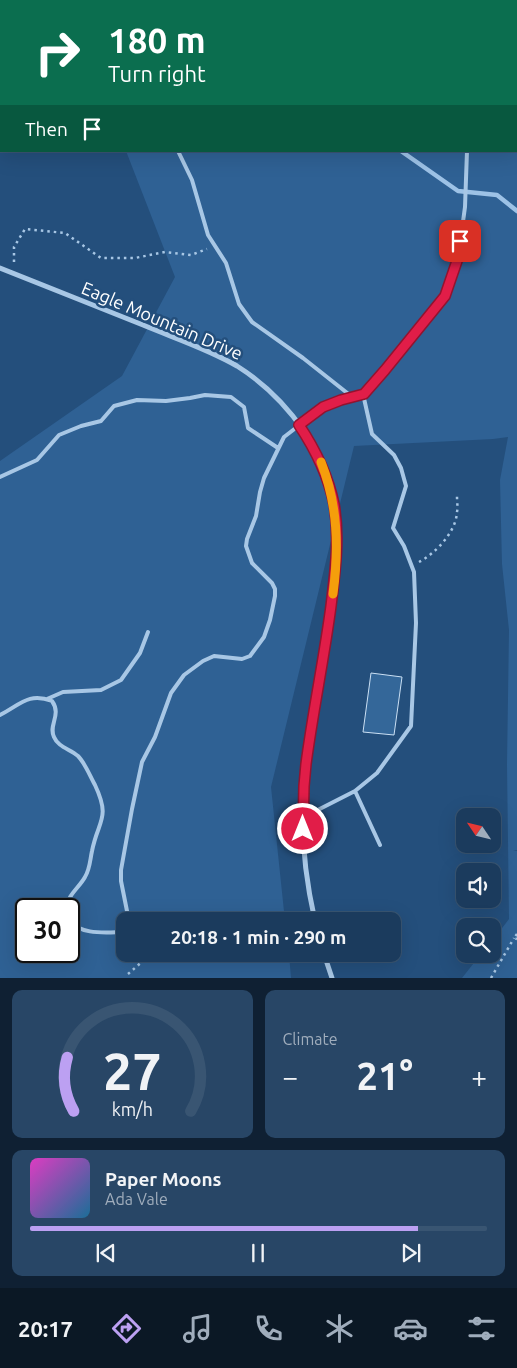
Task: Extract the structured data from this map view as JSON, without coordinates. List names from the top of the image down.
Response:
{
  "streets": {
    "street": ["Eagle Mountain Drive"]
  },
  "north": "top left",
  "page": {
    "turn": ["180 m", "Turn right"],
    "then": "Then",
    "limit": "30",
    "trip": "20:18 · 1 min · 290 m",
    "tile": "Climate",
    "heat": ["−", "21°", "+"],
    "song": ["Paper Moons", "Ada Vale"],
    "tabs": "20:17",
    "gauge": ["27", "km/h"]
  }
}
